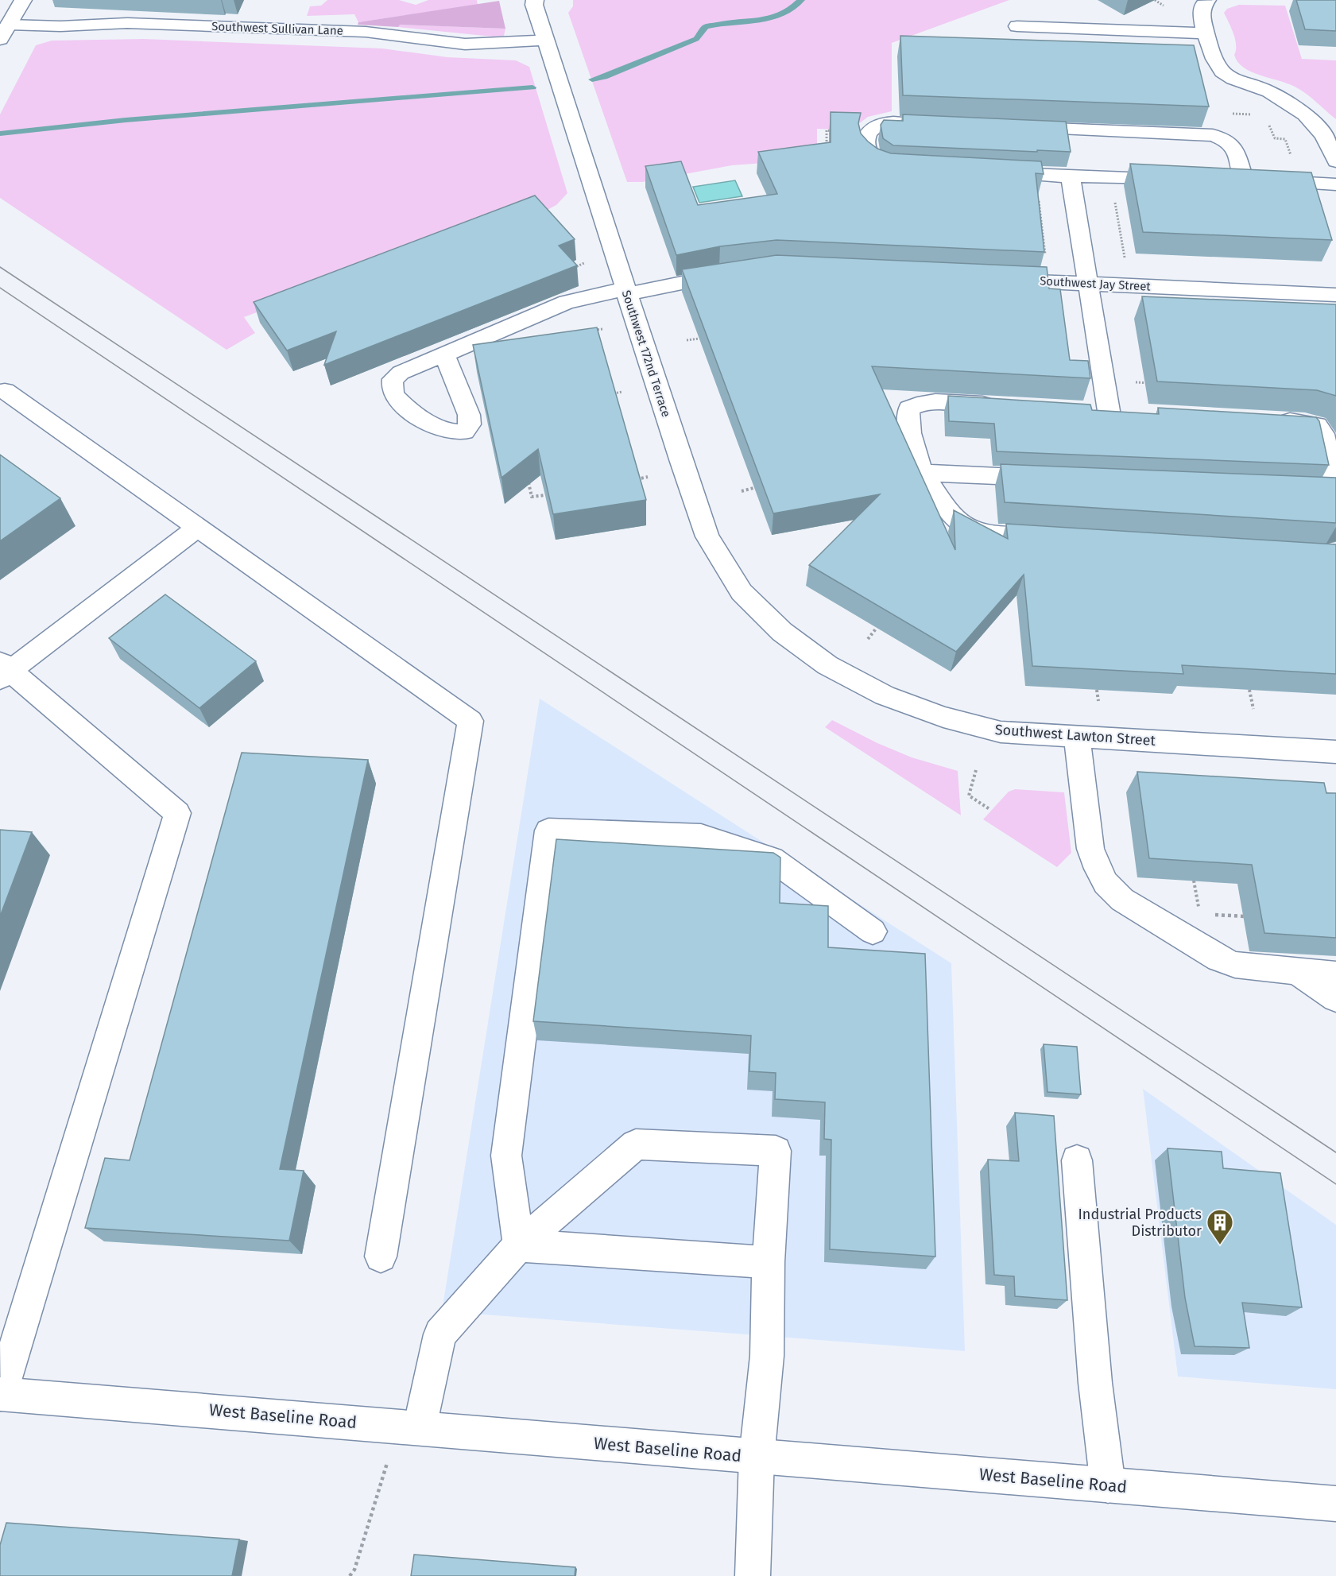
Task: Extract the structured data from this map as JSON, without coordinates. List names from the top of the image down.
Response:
{
  "streets": {
    "street": [
      "Southwest Sullivan Lane",
      "Southwest Jay Street",
      "Southwest 172nd Terrace",
      "Southwest Lawton Street",
      "West Baseline Road"
    ]
  },
  "crossings": [
    ["Southwest Sullivan Lane", "Southwest 172nd Terrace"],
    ["Southwest 172nd Terrace", "Southwest Lawton Street"]
  ],
  "places": {
    "building": ["Industrial Products Distributor"]
  }
}
